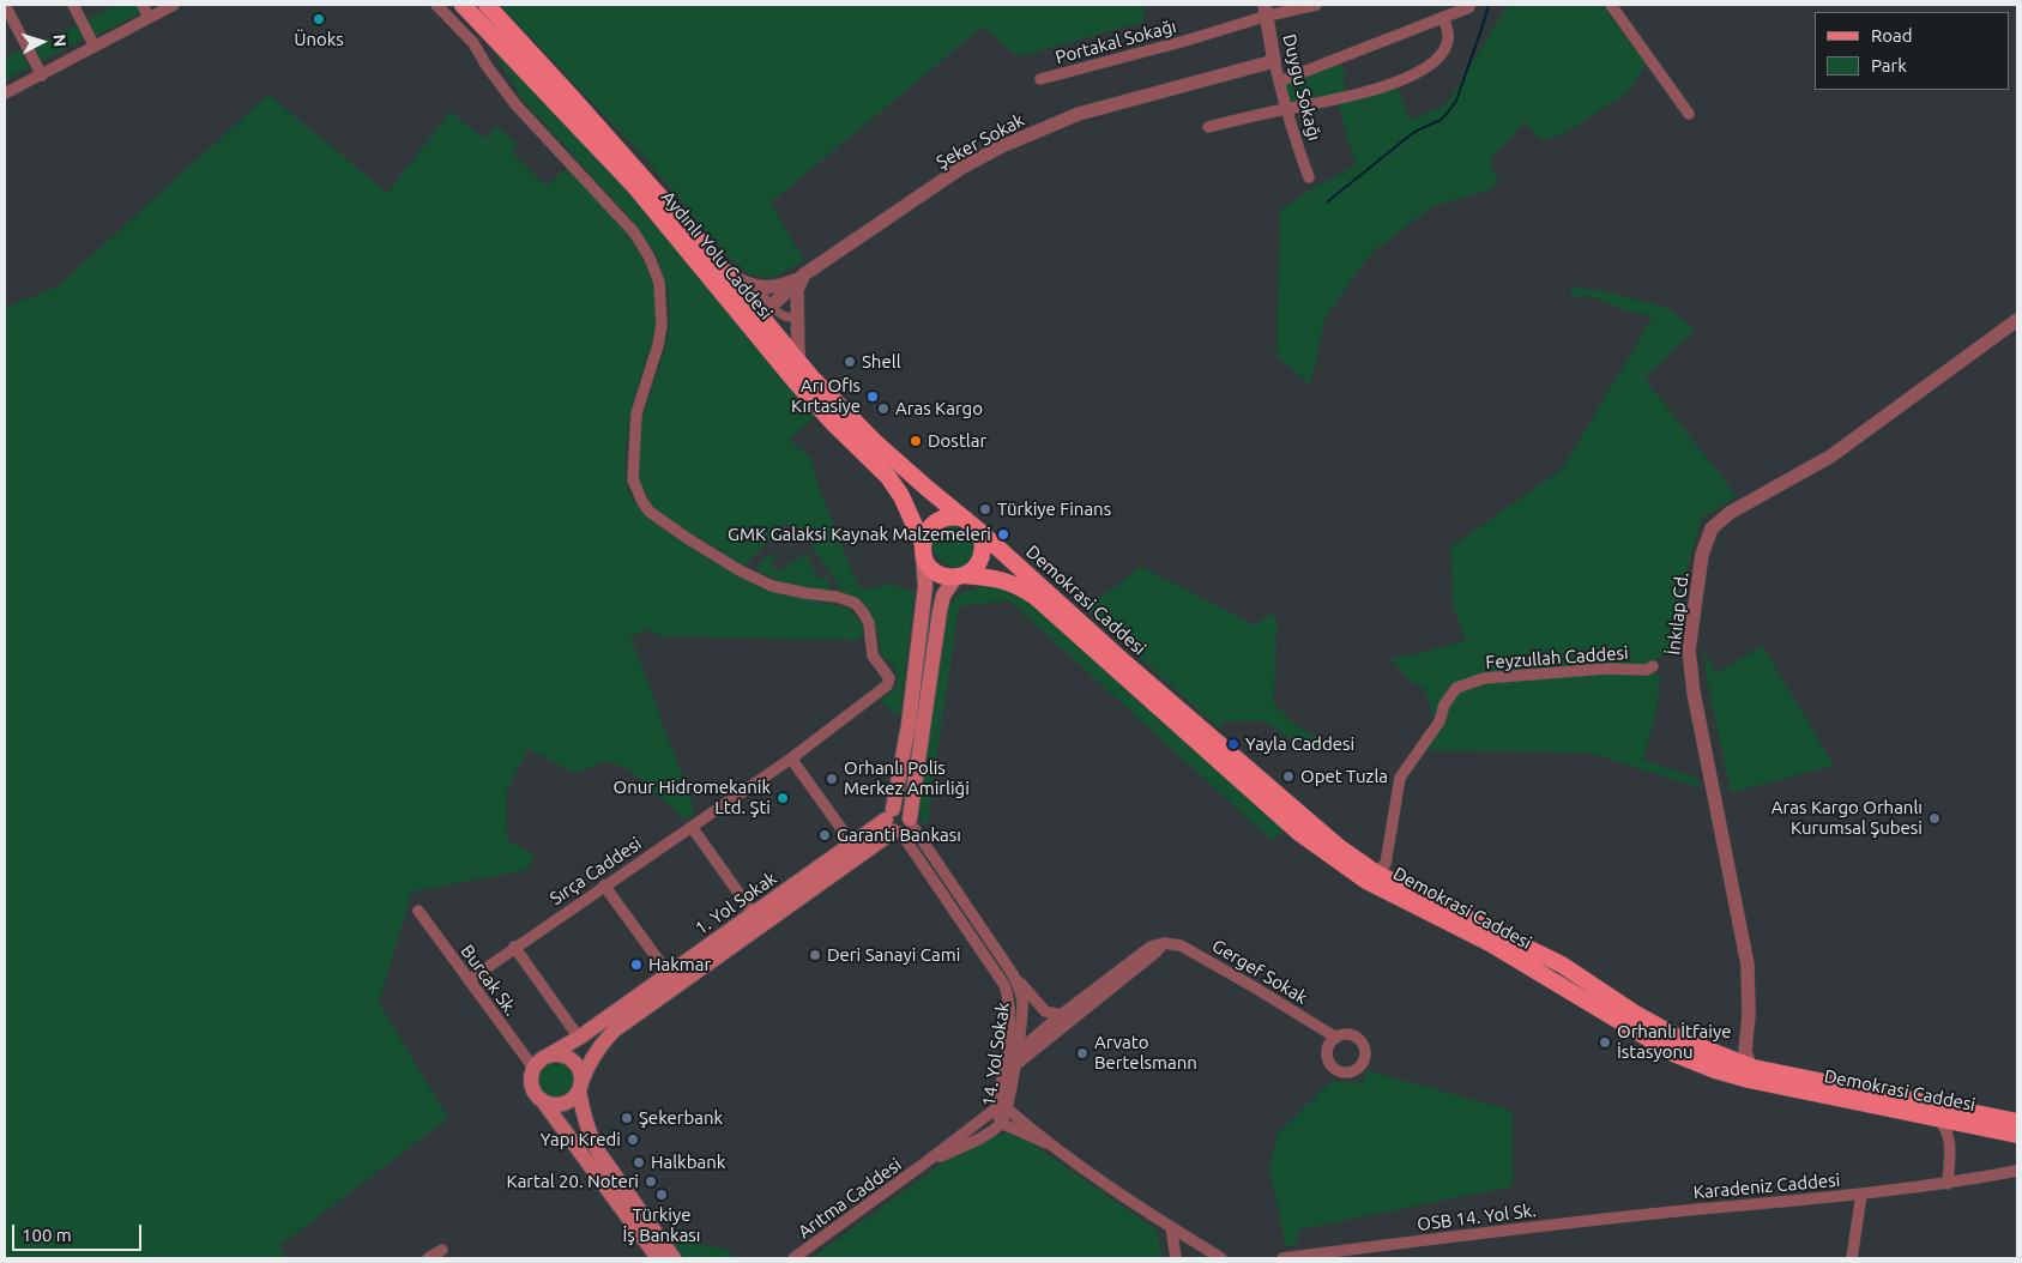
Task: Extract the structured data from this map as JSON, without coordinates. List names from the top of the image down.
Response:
{
  "streets": {
    "main road": ["Aydınlı Yolu Caddesi", "Demokrasi Caddesi", "1. Yol Sokak"],
    "street": [
      "Portakal Sokağı",
      "Duygu Sokağı",
      "Şeker Sokak",
      "İnkılap Cd.",
      "Feyzullah Caddesi",
      "Sırça Caddesi",
      "Gergef Sokak",
      "Burcak Sk.",
      "14. Yol Sokak",
      "Karadeniz Caddesi",
      "Arıtma Caddesi",
      "OSB 14. Yol Sk."
    ]
  },
  "crossings": [
    ["Portakal Sokağı", "Duygu Sokağı"],
    ["Duygu Sokağı", "Şeker Sokak"],
    ["Şeker Sokak", "Aydınlı Yolu Caddesi"],
    ["Aydınlı Yolu Caddesi", "Demokrasi Caddesi"],
    ["Demokrasi Caddesi", "İnkılap Cd."],
    ["Demokrasi Caddesi", "Feyzullah Caddesi"],
    ["Sırça Caddesi", "Burcak Sk."],
    ["1. Yol Sokak", "Burcak Sk."],
    ["1. Yol Sokak", "14. Yol Sokak"],
    ["14. Yol Sokak", "Arıtma Caddesi"],
    ["Karadeniz Caddesi", "OSB 14. Yol Sk."]
  ],
  "places": [
    "Ünoks",
    "Shell",
    "Arı Ofis Kırtasiye",
    "Aras Kargo",
    "Dostlar",
    "Türkiye Finans",
    "GMK Galaksi Kaynak Malzemeleri",
    "Yayla Caddesi",
    "Opet Tuzla",
    "Orhanlı Polis Merkez Amirliği",
    "Onur Hidromekanik Ltd. Şti",
    "Aras Kargo Orhanlı Kurumsal Şubesi",
    "Garanti Bankası",
    "Deri Sanayi Cami",
    "Hakmar",
    "Orhanlı İtfaiye İstasyonu",
    "Arvato Bertelsmann",
    "Şekerbank",
    "Yapı Kredi",
    "Halkbank",
    "Kartal 20. Noteri",
    "Türkiye İş Bankası"
  ],
  "legend": ["Road", "Park"],
  "scale_bar": "100 m",
  "north": "right"
}
